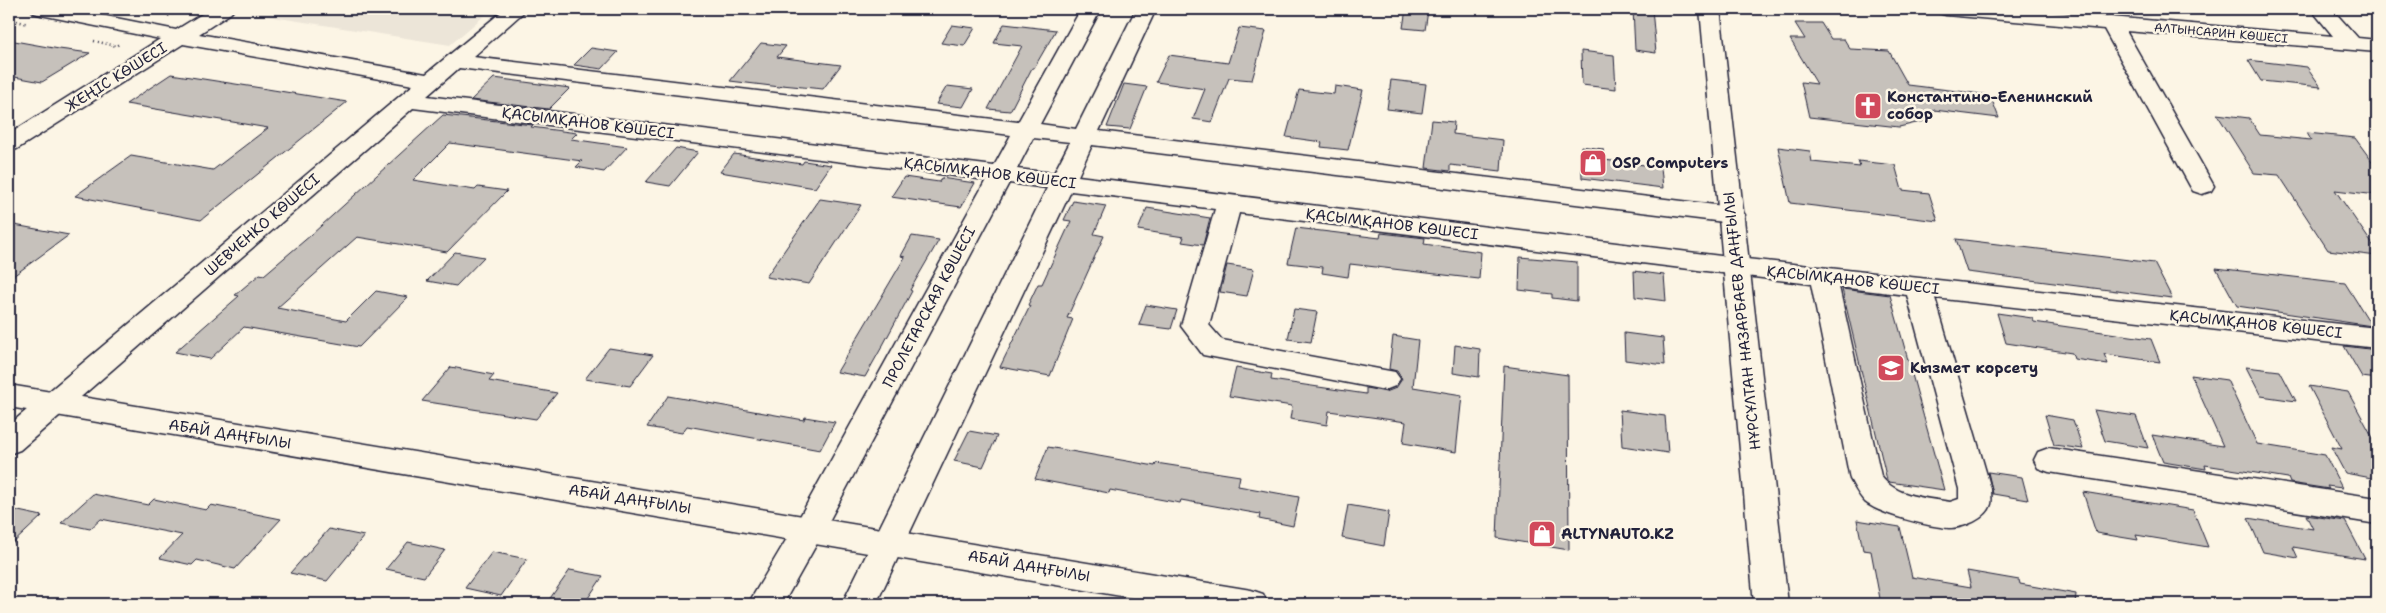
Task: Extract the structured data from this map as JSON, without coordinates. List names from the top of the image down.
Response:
{
  "streets": {
    "street": [
      "АЛТЫНСАРИН КӨШЕСІ",
      "ЖЕҢІС КӨШЕСІ",
      "ҚАСЫМҚАНОВ КӨШЕСІ",
      "ШЕВЧЕНКО КӨШЕСІ",
      "ПРОЛЕТАРСКАЯ КӨШЕСІ",
      "НҰРСҰЛТАН НАЗАРБАЕВ ДАҢҒЫЛЫ",
      "АБАЙ ДАҢҒЫЛЫ"
    ]
  },
  "crossings": [
    ["ҚАСЫМҚАНОВ КӨШЕСІ", "ШЕВЧЕНКО КӨШЕСІ"],
    ["ҚАСЫМҚАНОВ КӨШЕСІ", "ПРОЛЕТАРСКАЯ КӨШЕСІ"],
    ["ҚАСЫМҚАНОВ КӨШЕСІ", "НҰРСҰЛТАН НАЗАРБАЕВ ДАҢҒЫЛЫ"],
    ["ШЕВЧЕНКО КӨШЕСІ", "АБАЙ ДАҢҒЫЛЫ"],
    ["ПРОЛЕТАРСКАЯ КӨШЕСІ", "АБАЙ ДАҢҒЫЛЫ"]
  ],
  "places": {
    "church": ["Константино-Еленинский собор"],
    "shop": ["OSP Computers", "ALTYNAUTO.KZ"],
    "school or university": ["Кызмет корсету"]
  }
}
